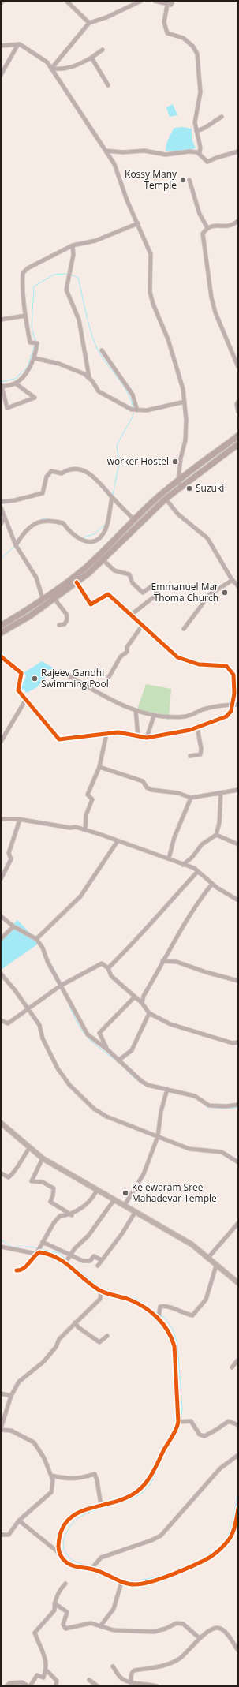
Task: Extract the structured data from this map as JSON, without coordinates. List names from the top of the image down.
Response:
{
  "places": [
    "Kossy Many Temple",
    "worker Hostel",
    "Suzuki",
    "Emmanuel Mar Thoma Church",
    "Rajeev Gandhi Swimming Pool",
    "Kelewaram Sree Mahadevar Temple"
  ]
}
